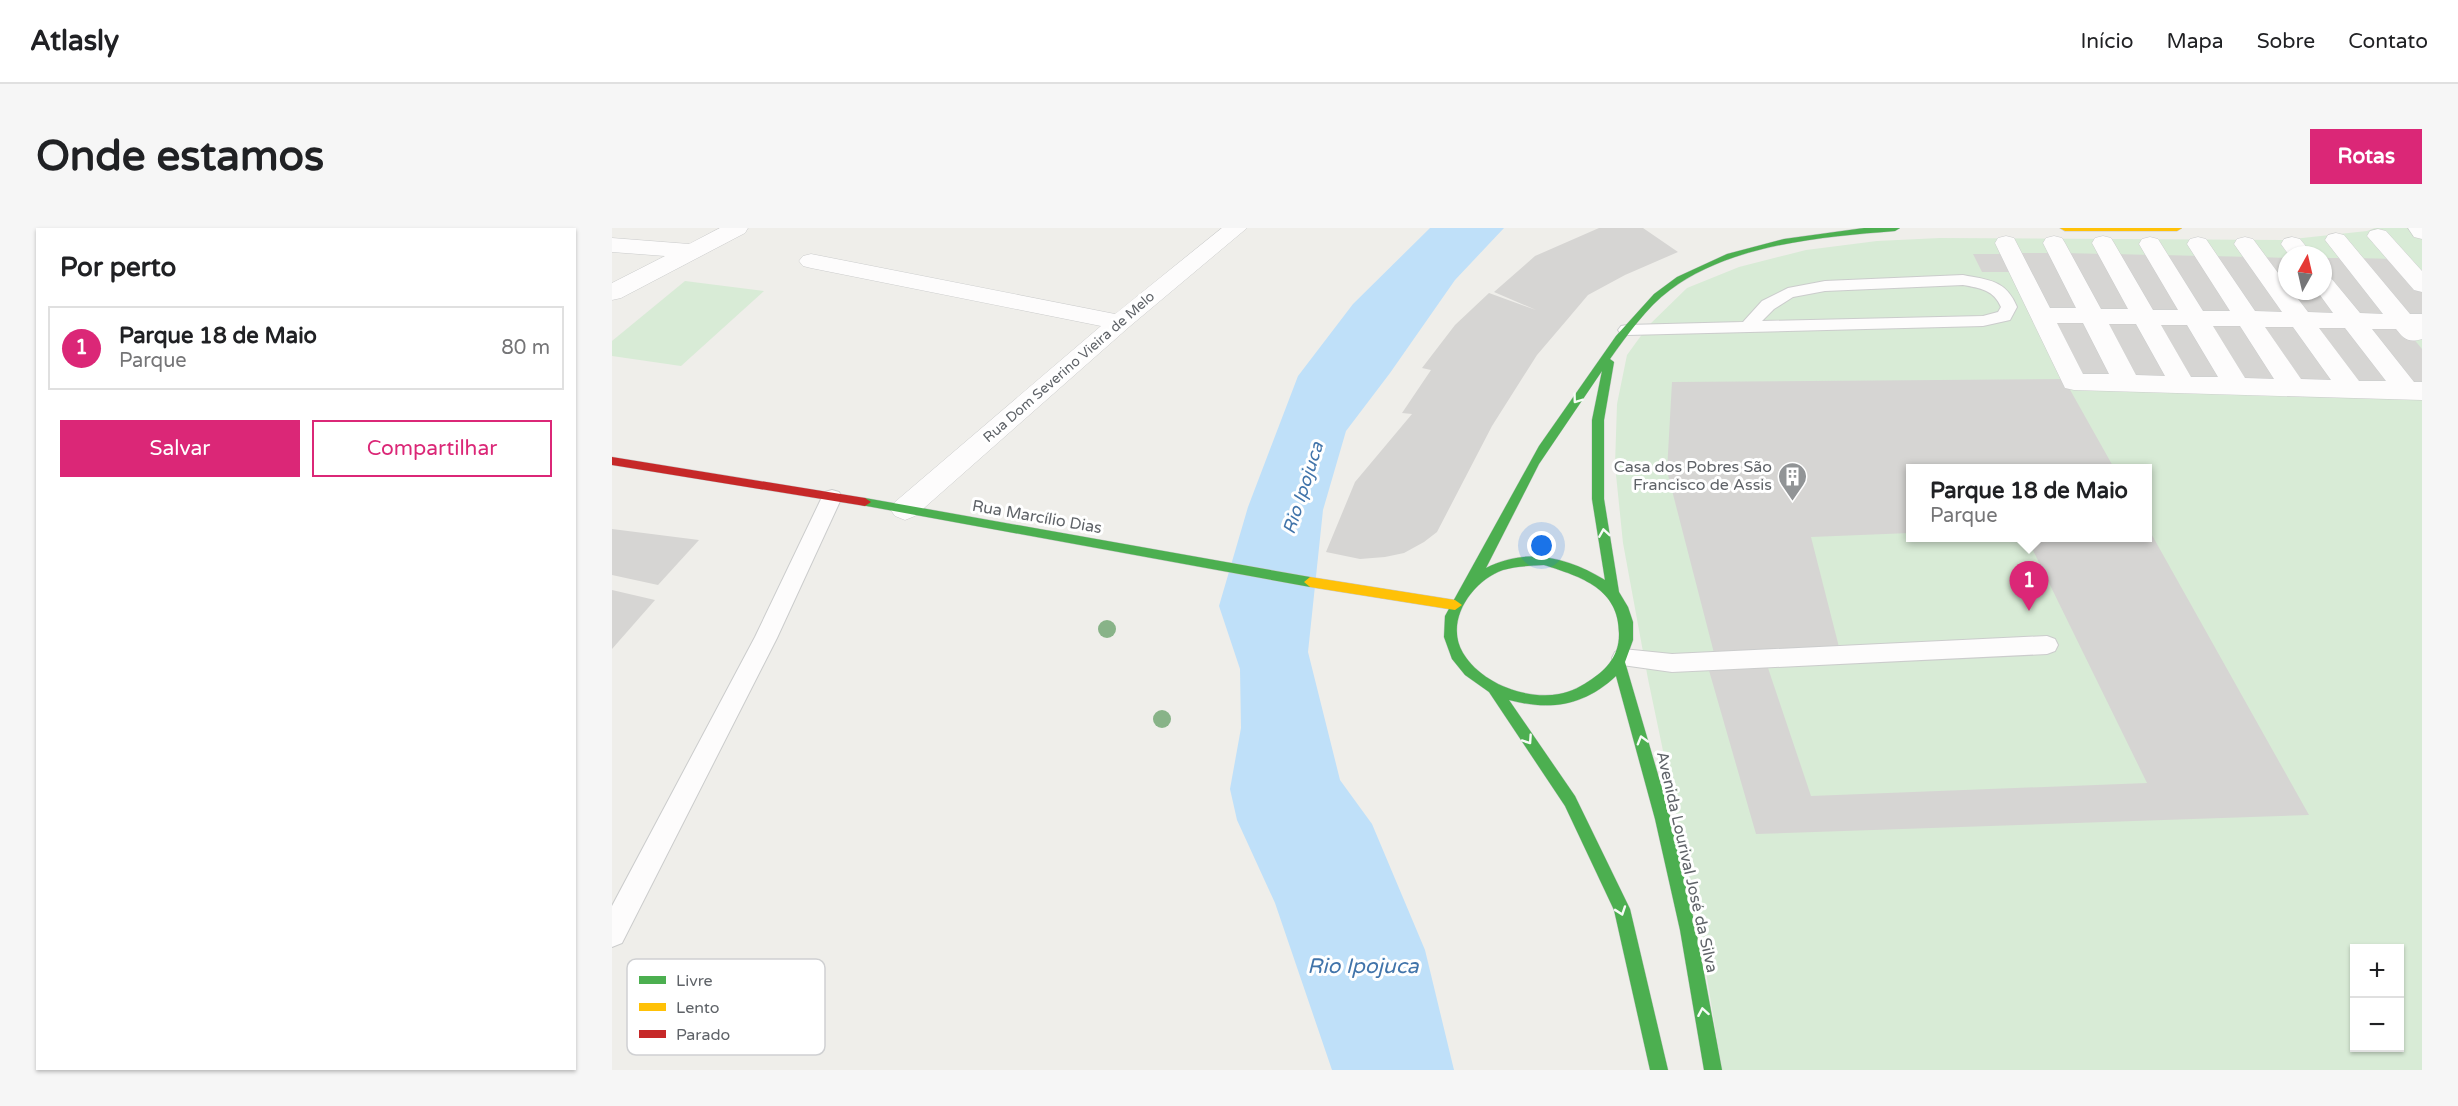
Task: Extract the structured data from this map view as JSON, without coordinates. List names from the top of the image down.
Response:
{
  "streets": {
    "street": ["Rua Dom Severino Vieira de Melo", "Rua Marcílio Dias", "Avenida Lourival José da Silva"]
  },
  "crossings": [
    ["Rua Dom Severino Vieira de Melo", "Rua Marcílio Dias"],
    ["Rua Marcílio Dias", "Avenida Lourival José da Silva"]
  ],
  "water": ["Rio Ipojuca"],
  "places": {
    "building": ["Casa dos Pobres São Francisco de Assis"]
  },
  "legend": ["Livre", "Lento", "Parado"],
  "north": "top",
  "page": {
    "header": "Atlasly",
    "nav": [
      "Início",
      "Mapa",
      "Sobre",
      "Contato"
    ],
    "buttons": [
      "Rotas",
      ["Salvar", "Compartilhar"]
    ],
    "title": "Onde estamos",
    "heading": "Por perto",
    "list": [
      {
        "mark": "1",
        "name": "Parque 18 de Maio",
        "note": "Parque",
        "value": "80 m"
      }
    ],
    "popup": ["Parque 18 de Maio", "Parque"],
    "pins": "1",
    "map_buttons": ["+", "−"]
  }
}
